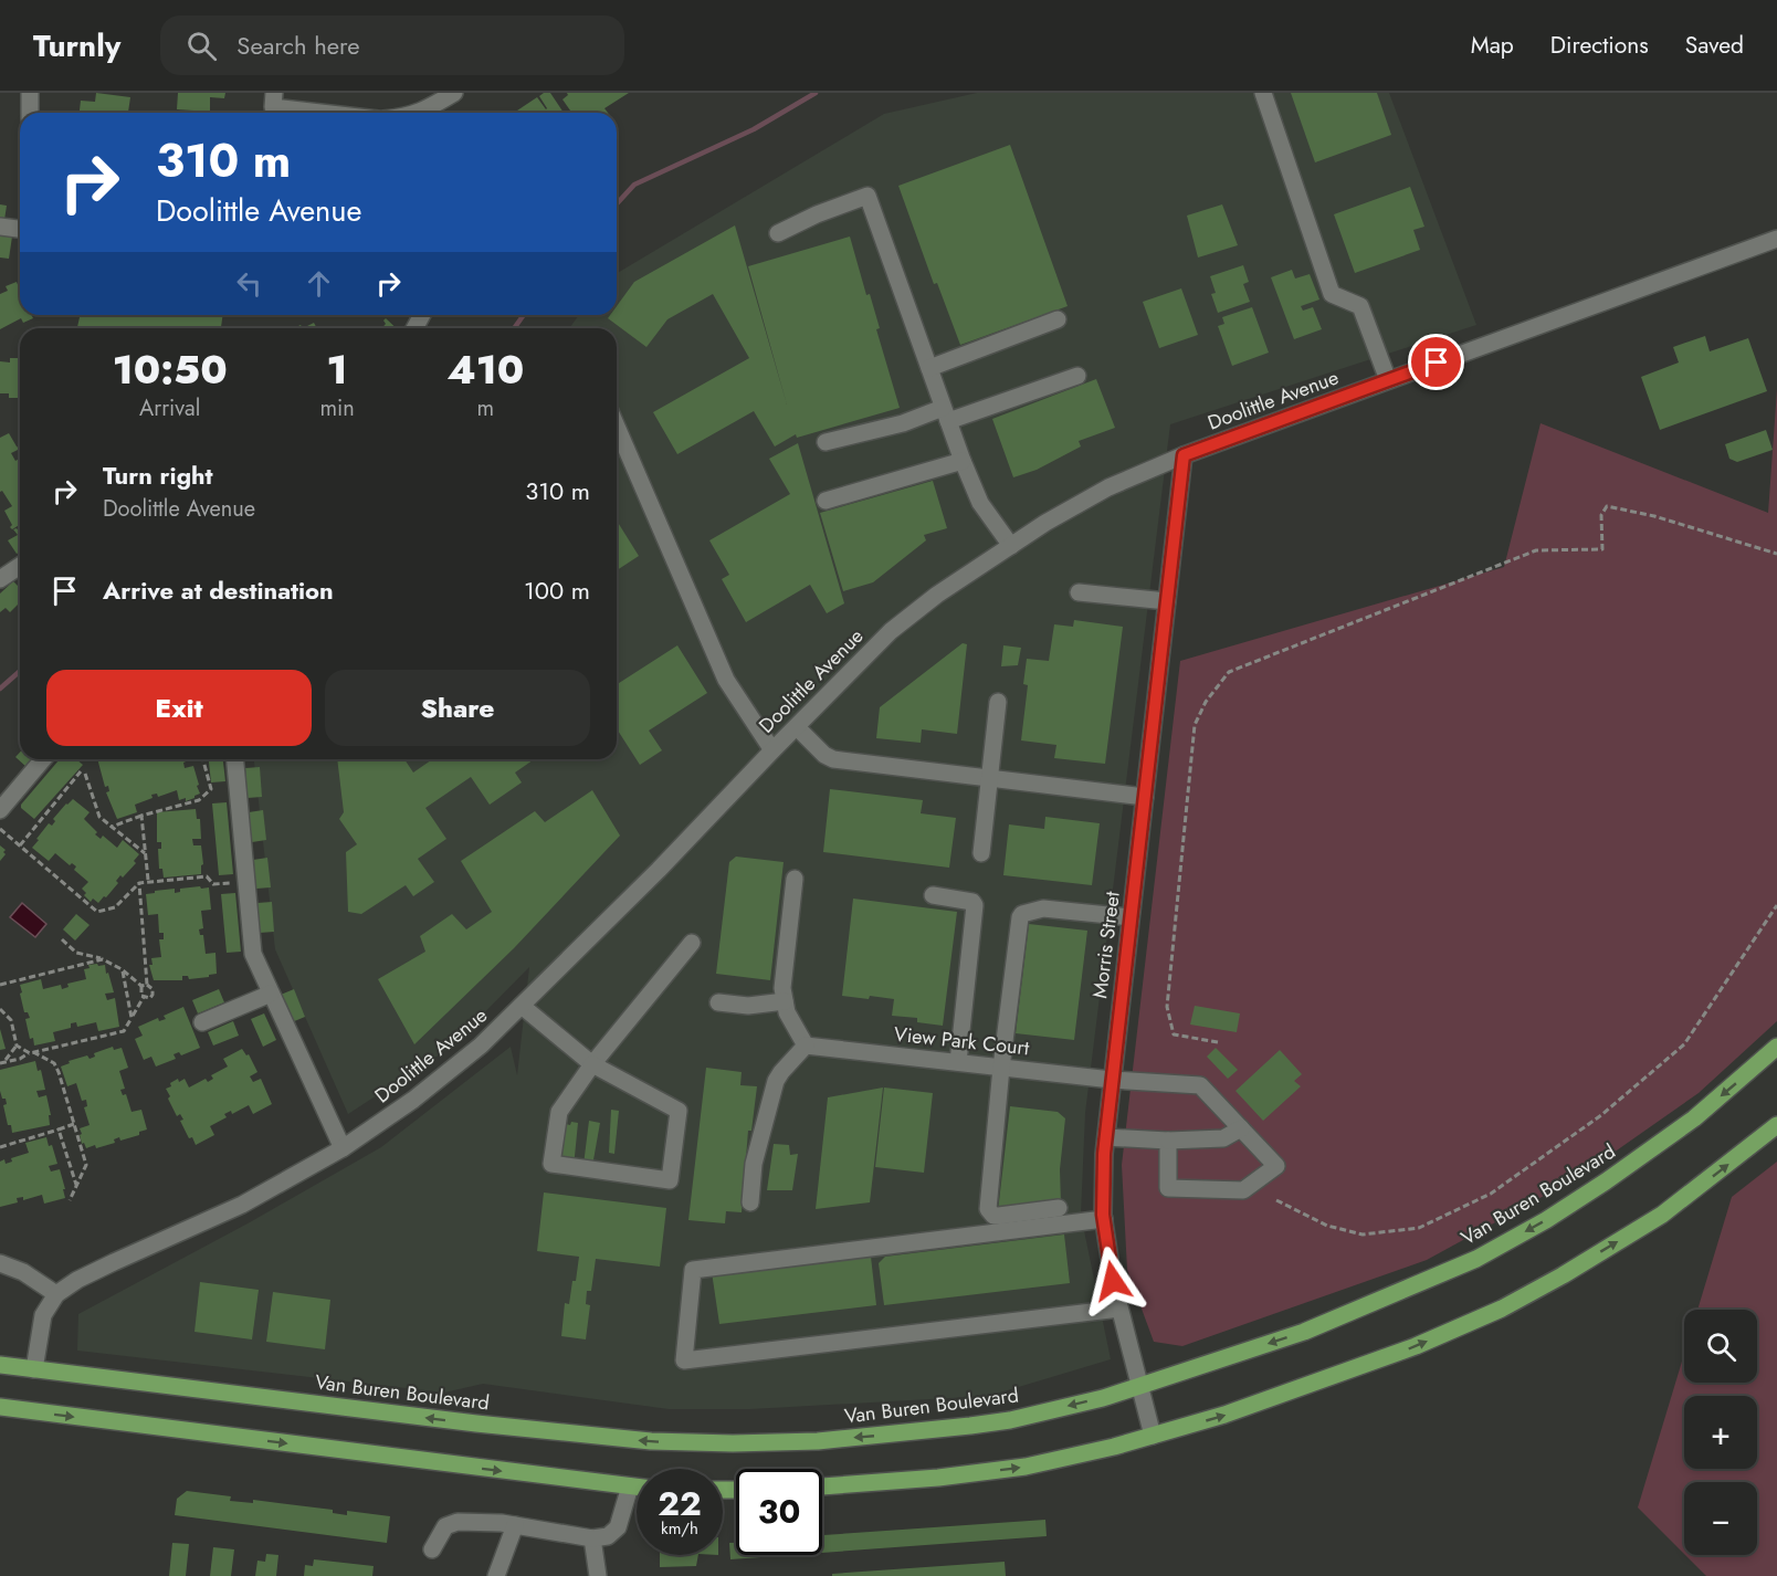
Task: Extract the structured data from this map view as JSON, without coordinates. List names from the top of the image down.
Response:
{
  "streets": {
    "main road": ["Van Buren Boulevard"],
    "street": ["Doolittle Avenue", "Morris Street", "View Park Court"]
  },
  "crossings": [
    ["Doolittle Avenue", "Morris Street"],
    ["Morris Street", "View Park Court"],
    ["Morris Street", "Van Buren Boulevard"]
  ],
  "page": {
    "header": "Turnly",
    "search": "Search here",
    "nav": ["Map", "Directions", "Saved"],
    "turn": ["310 m", "Doolittle Avenue"],
    "eta": [
      "10:50",
      "Arrival",
      "1",
      "min",
      "410",
      "m"
    ],
    "list": [
      {
        "name": "Turn right",
        "note": "Doolittle Avenue",
        "value": "310 m"
      },
      {
        "name": "Arrive at destination",
        "value": "100 m"
      }
    ],
    "buttons": ["Exit", "Share"],
    "map_buttons": ["+", "−"],
    "speed": "22 km/h",
    "limit": "30"
  }
}
